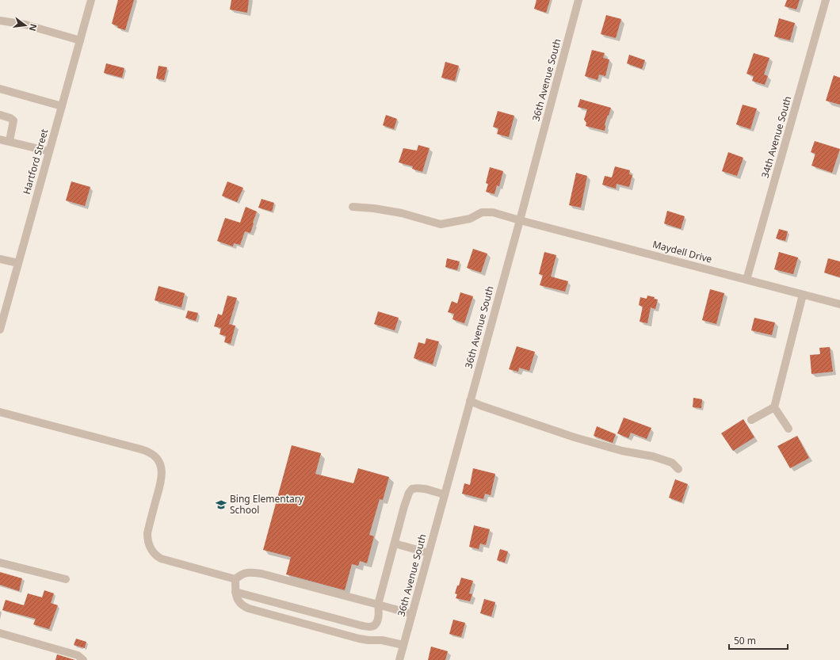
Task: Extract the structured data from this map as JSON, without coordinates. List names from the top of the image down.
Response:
{
  "streets": {
    "street": [
      "36th Avenue South",
      "34th Avenue South",
      "Hartford Street",
      "Maydell Drive"
    ]
  },
  "crossings": [
    ["36th Avenue South", "Maydell Drive"],
    ["34th Avenue South", "Maydell Drive"]
  ],
  "places": {
    "school or university": ["Bing Elementary School"]
  },
  "scale_bar": "50 m",
  "north": "right"
}
